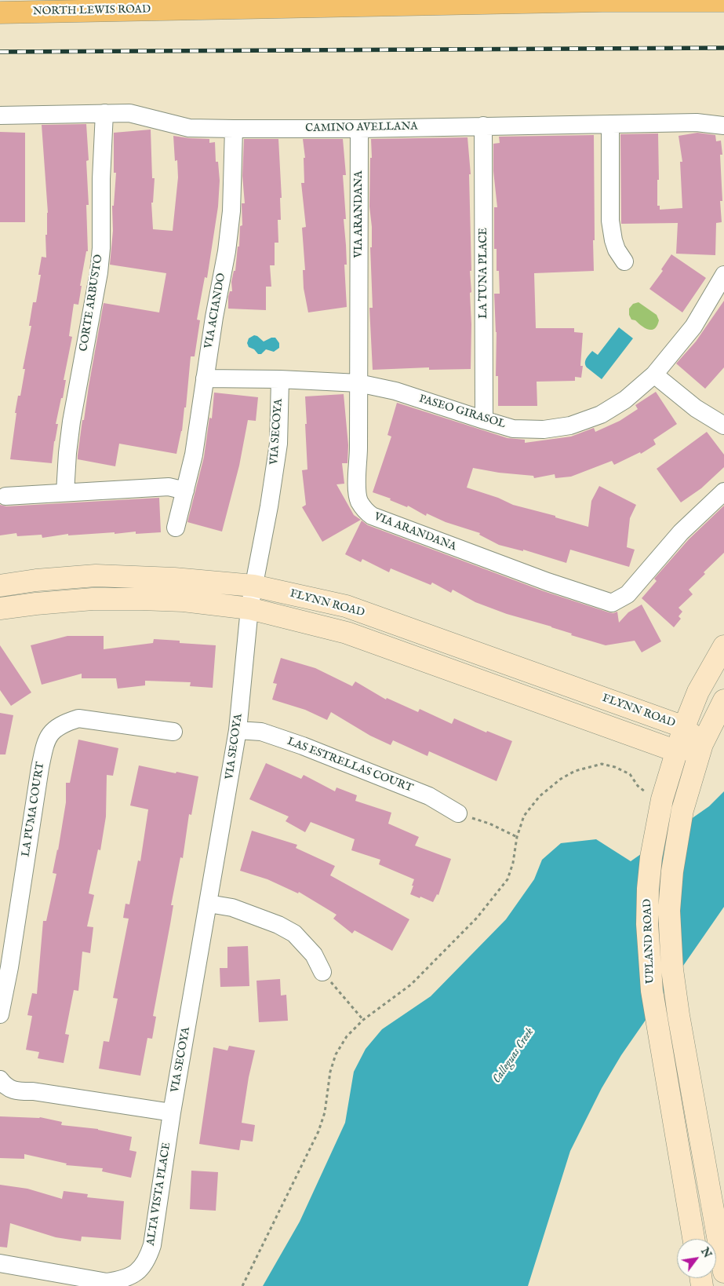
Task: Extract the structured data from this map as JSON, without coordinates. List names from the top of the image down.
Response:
{
  "streets": {
    "main road": ["NORTH LEWIS ROAD", "FLYNN ROAD", "UPLAND ROAD"],
    "street": [
      "CAMINO AVELLANA",
      "VIA ARANDANA",
      "LA TUNA PLACE",
      "CORTE ARBUSTO",
      "VIA ACIANDO",
      "PASEO GIRASOL",
      "VIA SECOYA",
      "LAS ESTRELLAS COURT",
      "LA PUMA COURT",
      "ALTA VISTA PLACE"
    ]
  },
  "crossings": [
    ["CAMINO AVELLANA", "VIA ARANDANA"],
    ["CAMINO AVELLANA", "LA TUNA PLACE"],
    ["CAMINO AVELLANA", "CORTE ARBUSTO"],
    ["CAMINO AVELLANA", "VIA ACIANDO"],
    ["VIA ARANDANA", "PASEO GIRASOL"],
    ["LA TUNA PLACE", "PASEO GIRASOL"],
    ["VIA ACIANDO", "PASEO GIRASOL"],
    ["PASEO GIRASOL", "VIA SECOYA"],
    ["VIA SECOYA", "FLYNN ROAD"],
    ["VIA SECOYA", "LAS ESTRELLAS COURT"],
    ["VIA SECOYA", "ALTA VISTA PLACE"],
    ["FLYNN ROAD", "UPLAND ROAD"]
  ],
  "water": ["Calleguas Creek"],
  "north": "top right"
}
